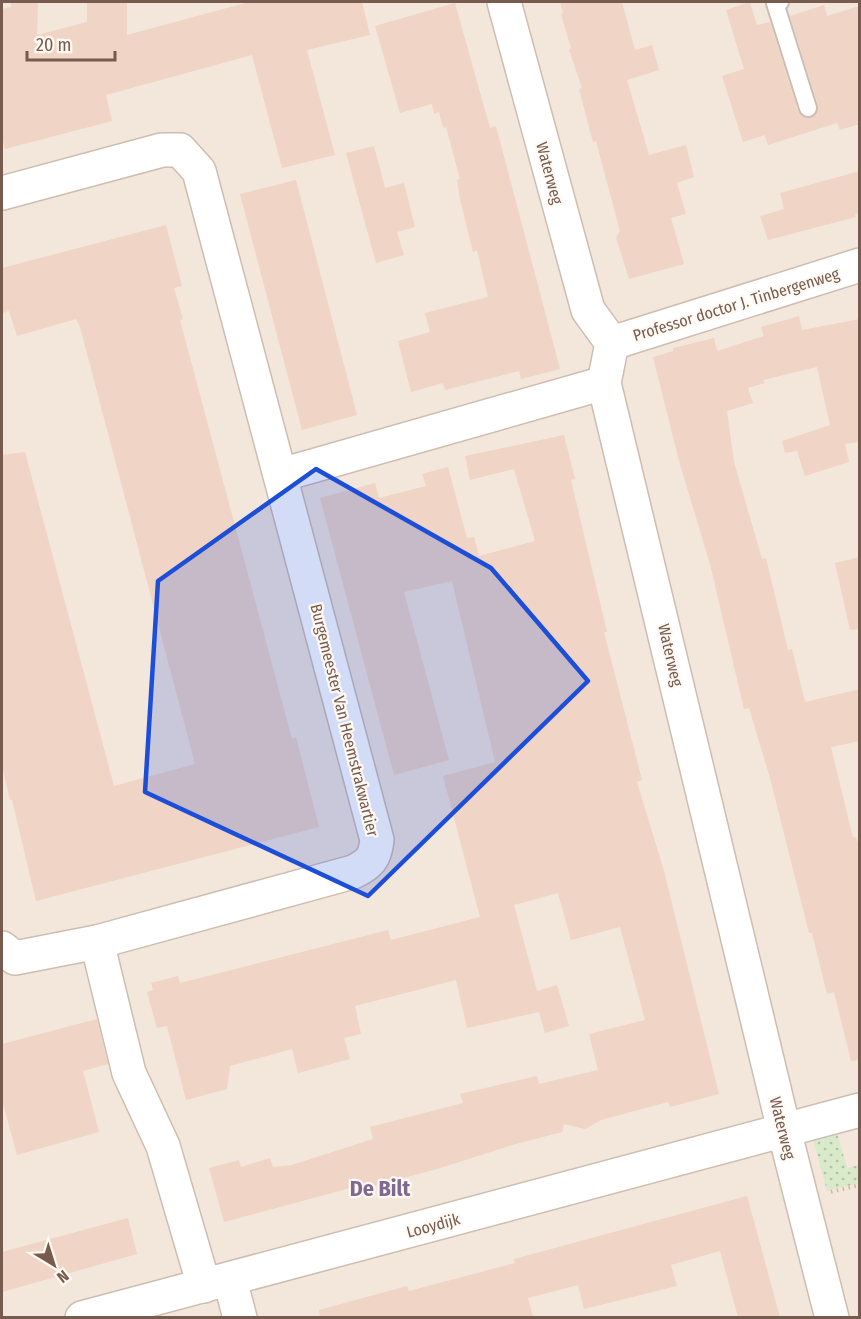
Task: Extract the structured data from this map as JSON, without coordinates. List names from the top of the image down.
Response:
{
  "streets": {
    "street": [
      "Waterweg",
      "Professor doctor J. Tinbergenweg",
      "Burgemeester Van Heemstrakwartier",
      "Looydijk"
    ]
  },
  "crossings": [
    ["Waterweg", "Professor doctor J. Tinbergenweg"],
    ["Waterweg", "Looydijk"]
  ],
  "districts": ["De Bilt"],
  "scale_bar": "20 m",
  "north": "bottom right"
}
